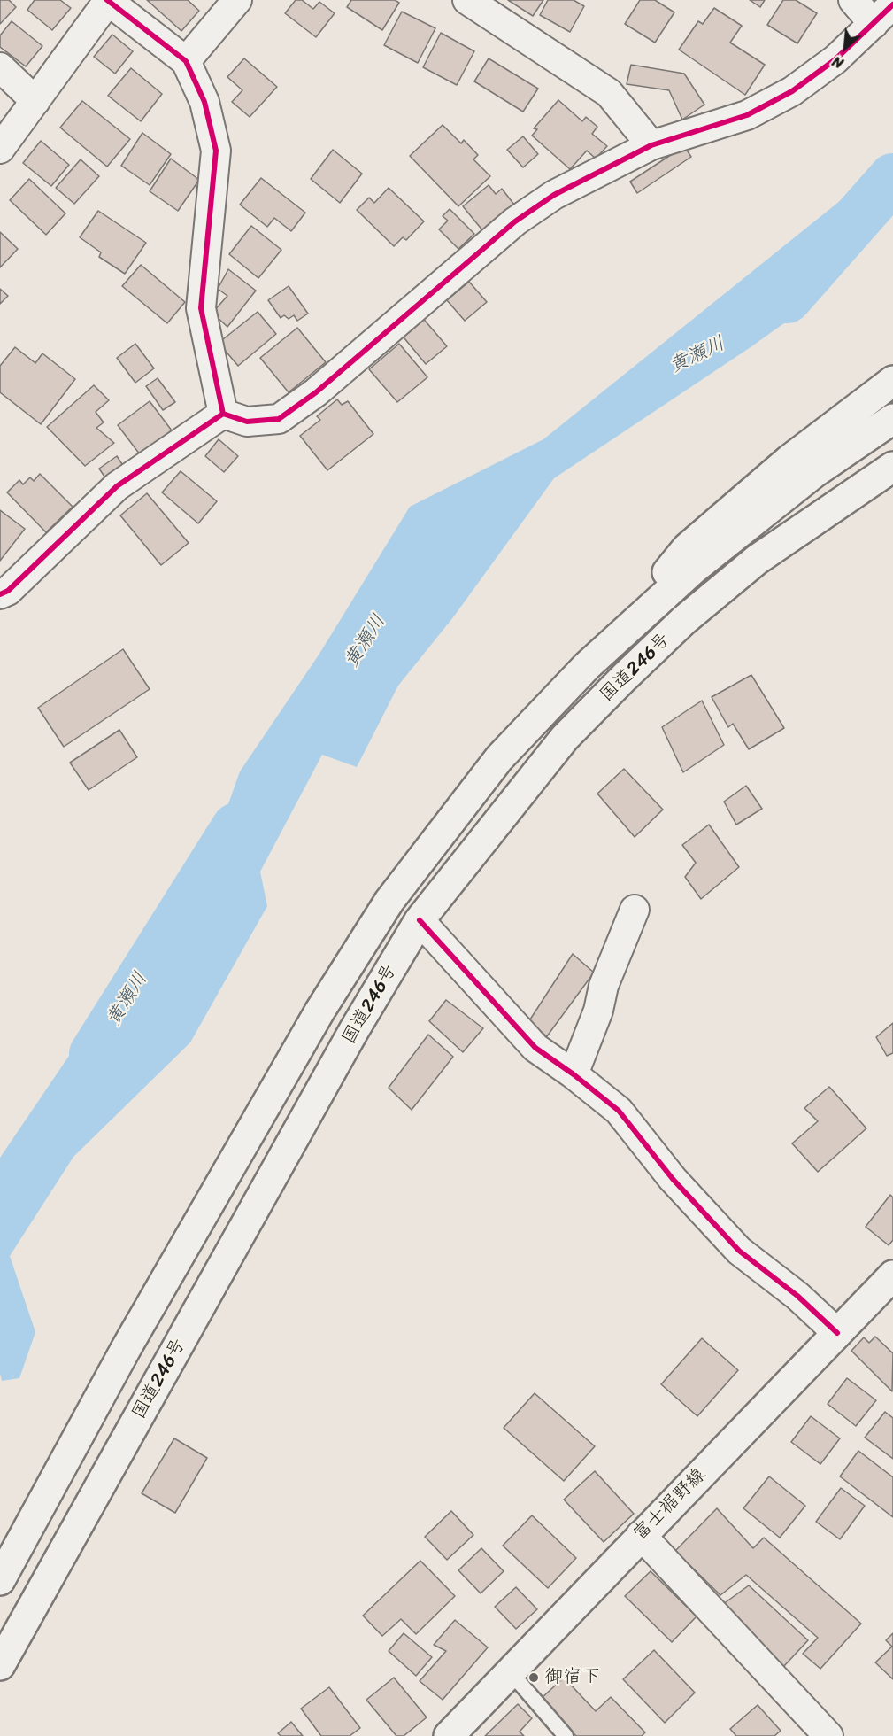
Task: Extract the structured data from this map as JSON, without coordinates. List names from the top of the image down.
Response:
{
  "streets": {
    "main road": ["国道246号", "富士裾野線"]
  },
  "water": ["黄瀬川"],
  "places": ["御宿下"],
  "north": "bottom left"
}
